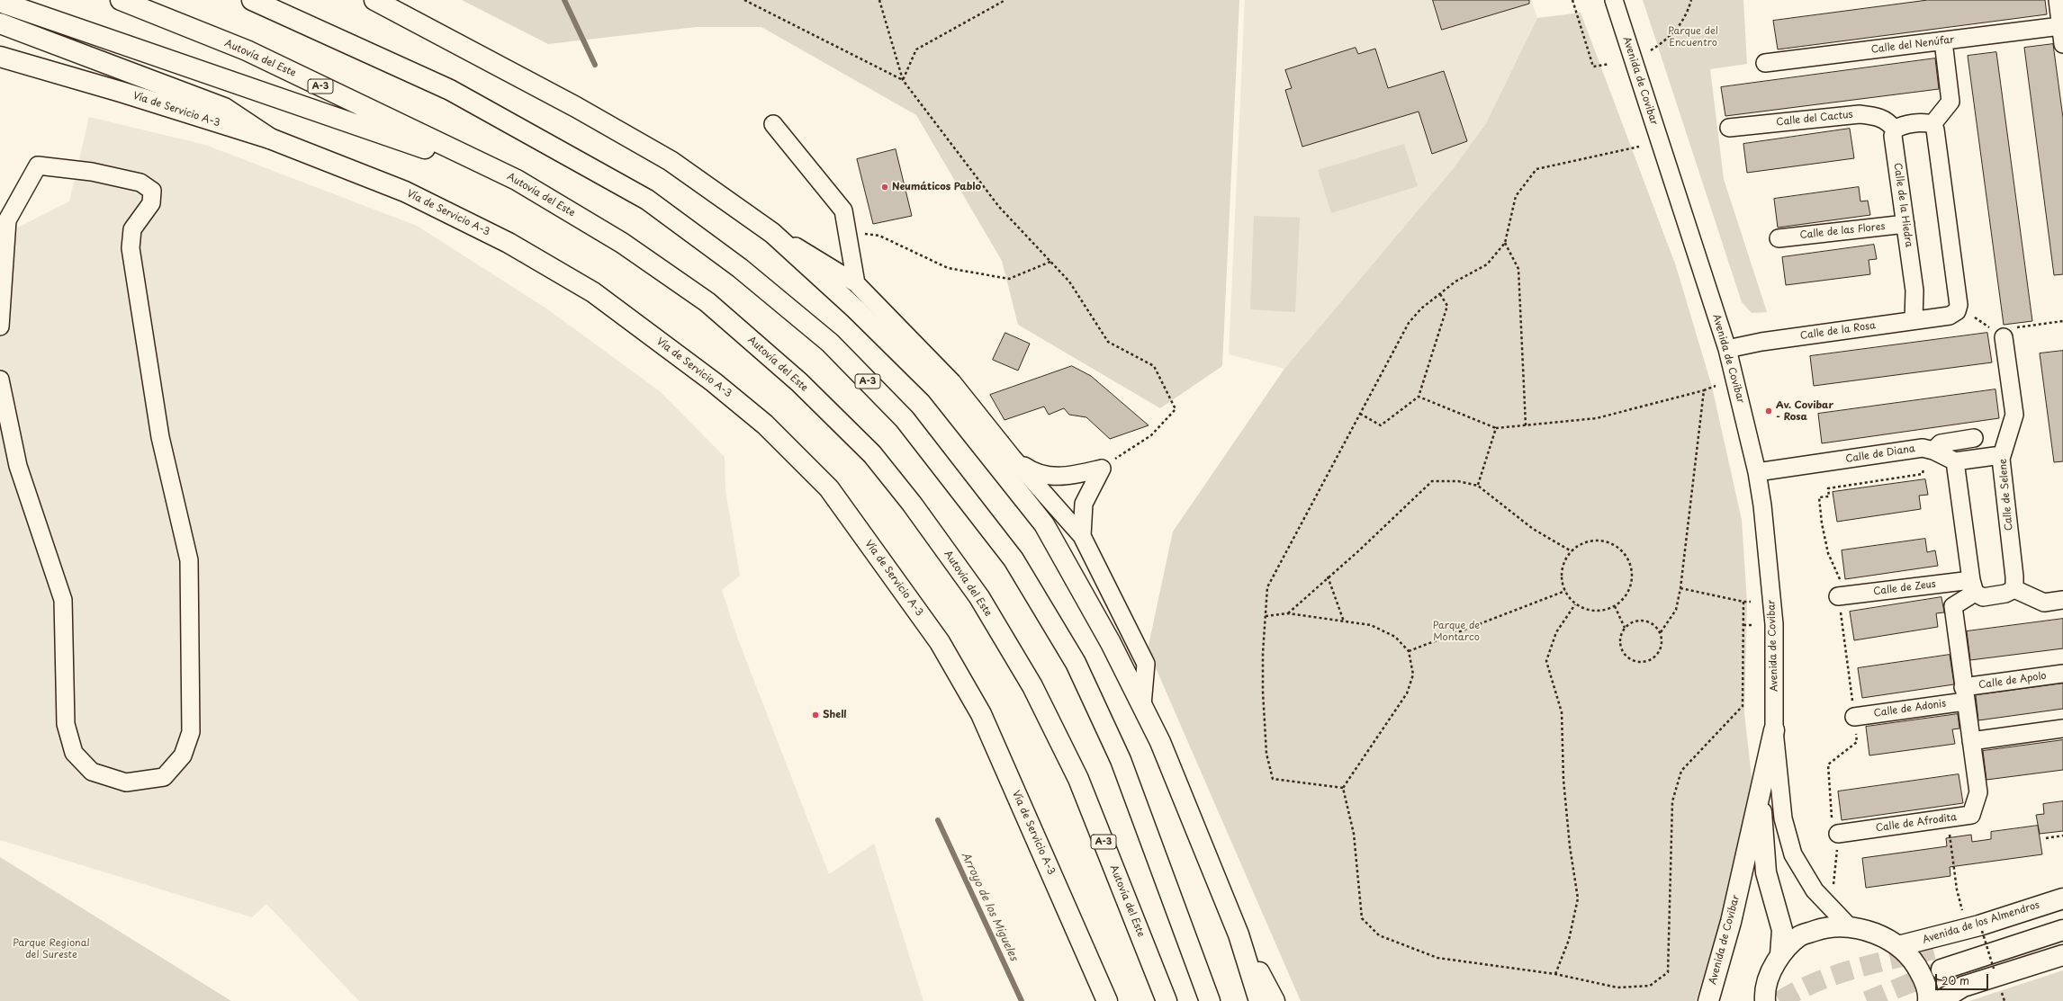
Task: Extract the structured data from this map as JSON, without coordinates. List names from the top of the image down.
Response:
{
  "streets": {
    "main road": [
      "Autovía del Este",
      "Avenida de Covibar",
      "A-3",
      "Vía de Servicio A-3",
      "Avenida de los Almendros"
    ],
    "street": [
      "Calle del Nenúfar",
      "Calle del Cactus",
      "Calle de la Hiedra",
      "Calle de las Flores",
      "Calle de la Rosa",
      "Calle de Diana",
      "Calle de Selene",
      "Calle de Zeus",
      "Calle de Apolo",
      "Calle de Adonis",
      "Calle de Afrodita"
    ]
  },
  "crossings": [
    ["Avenida de Covibar", "Calle de la Rosa"],
    ["Avenida de Covibar", "Calle de Diana"],
    ["Calle del Cactus", "Calle de la Hiedra"],
    ["Calle de la Hiedra", "Calle de las Flores"],
    ["Calle de la Hiedra", "Calle de la Rosa"],
    ["Calle de Apolo", "Calle de Adonis"]
  ],
  "water": ["Arroyo de los Migueles"],
  "parks": ["Parque del Encuentro", "Parque de Montarco", "Parque Regional del Sureste"],
  "places": ["Neumáticos Pablo", "Av. Covibar - Rosa", "Shell"],
  "scale_bar": "20 m"
}
